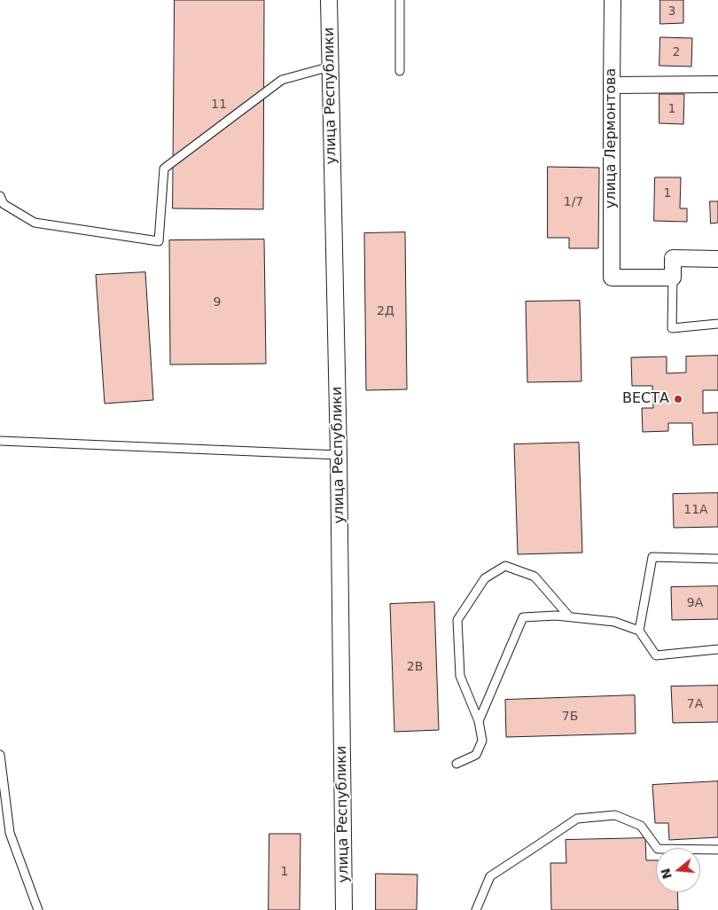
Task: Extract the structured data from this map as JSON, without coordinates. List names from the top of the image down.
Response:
{
  "streets": {
    "street": ["улица Республики", "улица Лермонтова"]
  },
  "places": ["ВЕСТА"],
  "house_numbers": [
    "3",
    "2",
    "11",
    "1",
    "1",
    "1/7",
    "9",
    "2Д",
    "11А",
    "9А",
    "2В",
    "7А",
    "7Б",
    "1"
  ],
  "north": "left"
}
